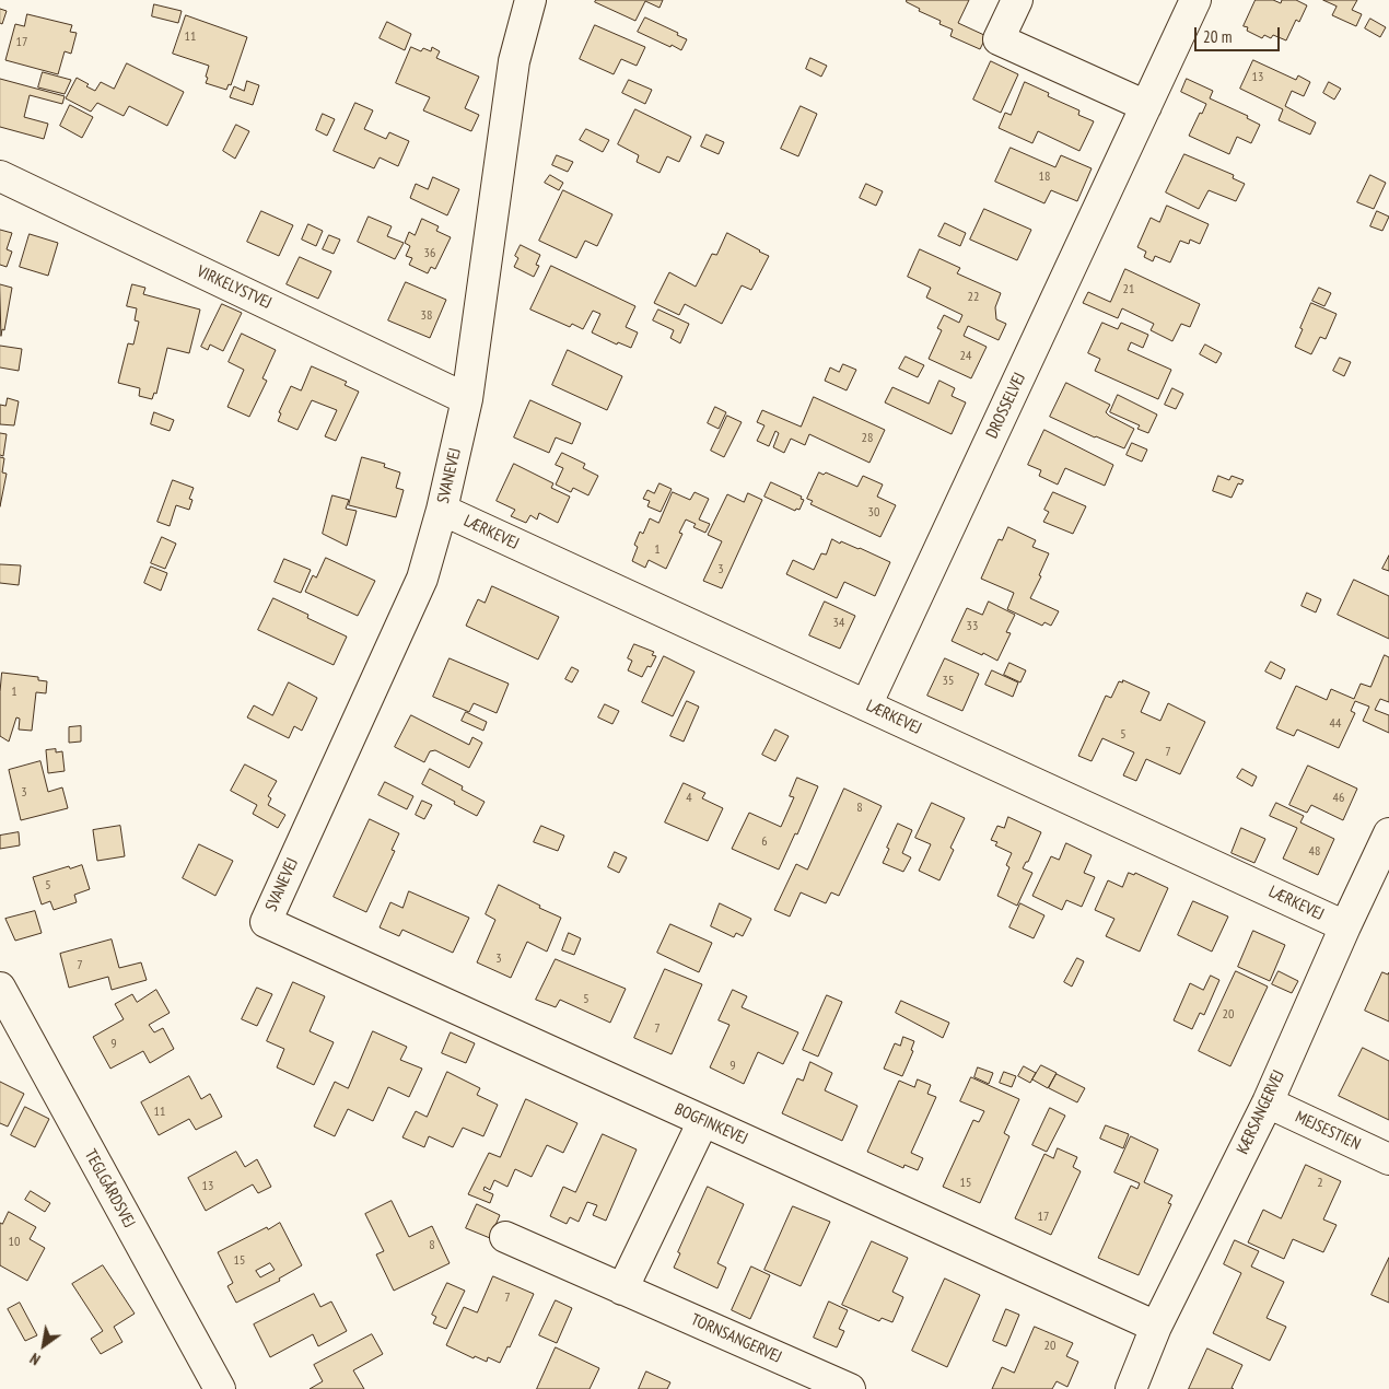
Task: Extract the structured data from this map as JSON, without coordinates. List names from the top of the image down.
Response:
{
  "streets": {
    "street": [
      "VIRKELYSTVEJ",
      "DROSSELVEJ",
      "SVANEVEJ",
      "LÆRKEVEJ",
      "KÆRSANGERVEJ",
      "BOGFINKEVEJ",
      "MEJSESTIEN",
      "TEGLGÅRDSVEJ",
      "TORNSANGERVEJ"
    ]
  },
  "crossings": [
    ["VIRKELYSTVEJ", "SVANEVEJ"],
    ["DROSSELVEJ", "LÆRKEVEJ"],
    ["SVANEVEJ", "LÆRKEVEJ"],
    ["SVANEVEJ", "BOGFINKEVEJ"],
    ["LÆRKEVEJ", "KÆRSANGERVEJ"],
    ["KÆRSANGERVEJ", "BOGFINKEVEJ"],
    ["KÆRSANGERVEJ", "MEJSESTIEN"]
  ],
  "house_numbers": [
    "11",
    "17",
    "13",
    "18",
    "36",
    "21",
    "22",
    "38",
    "24",
    "28",
    "30",
    "1",
    "3",
    "34",
    "33",
    "35",
    "1",
    "44",
    "5",
    "7",
    "3",
    "4",
    "46",
    "8",
    "6",
    "48",
    "5",
    "3",
    "7",
    "5",
    "20",
    "7",
    "9",
    "9",
    "11",
    "15",
    "2",
    "13",
    "17",
    "10",
    "8",
    "15",
    "7",
    "20"
  ],
  "scale_bar": "20 m",
  "north": "bottom left"
}
